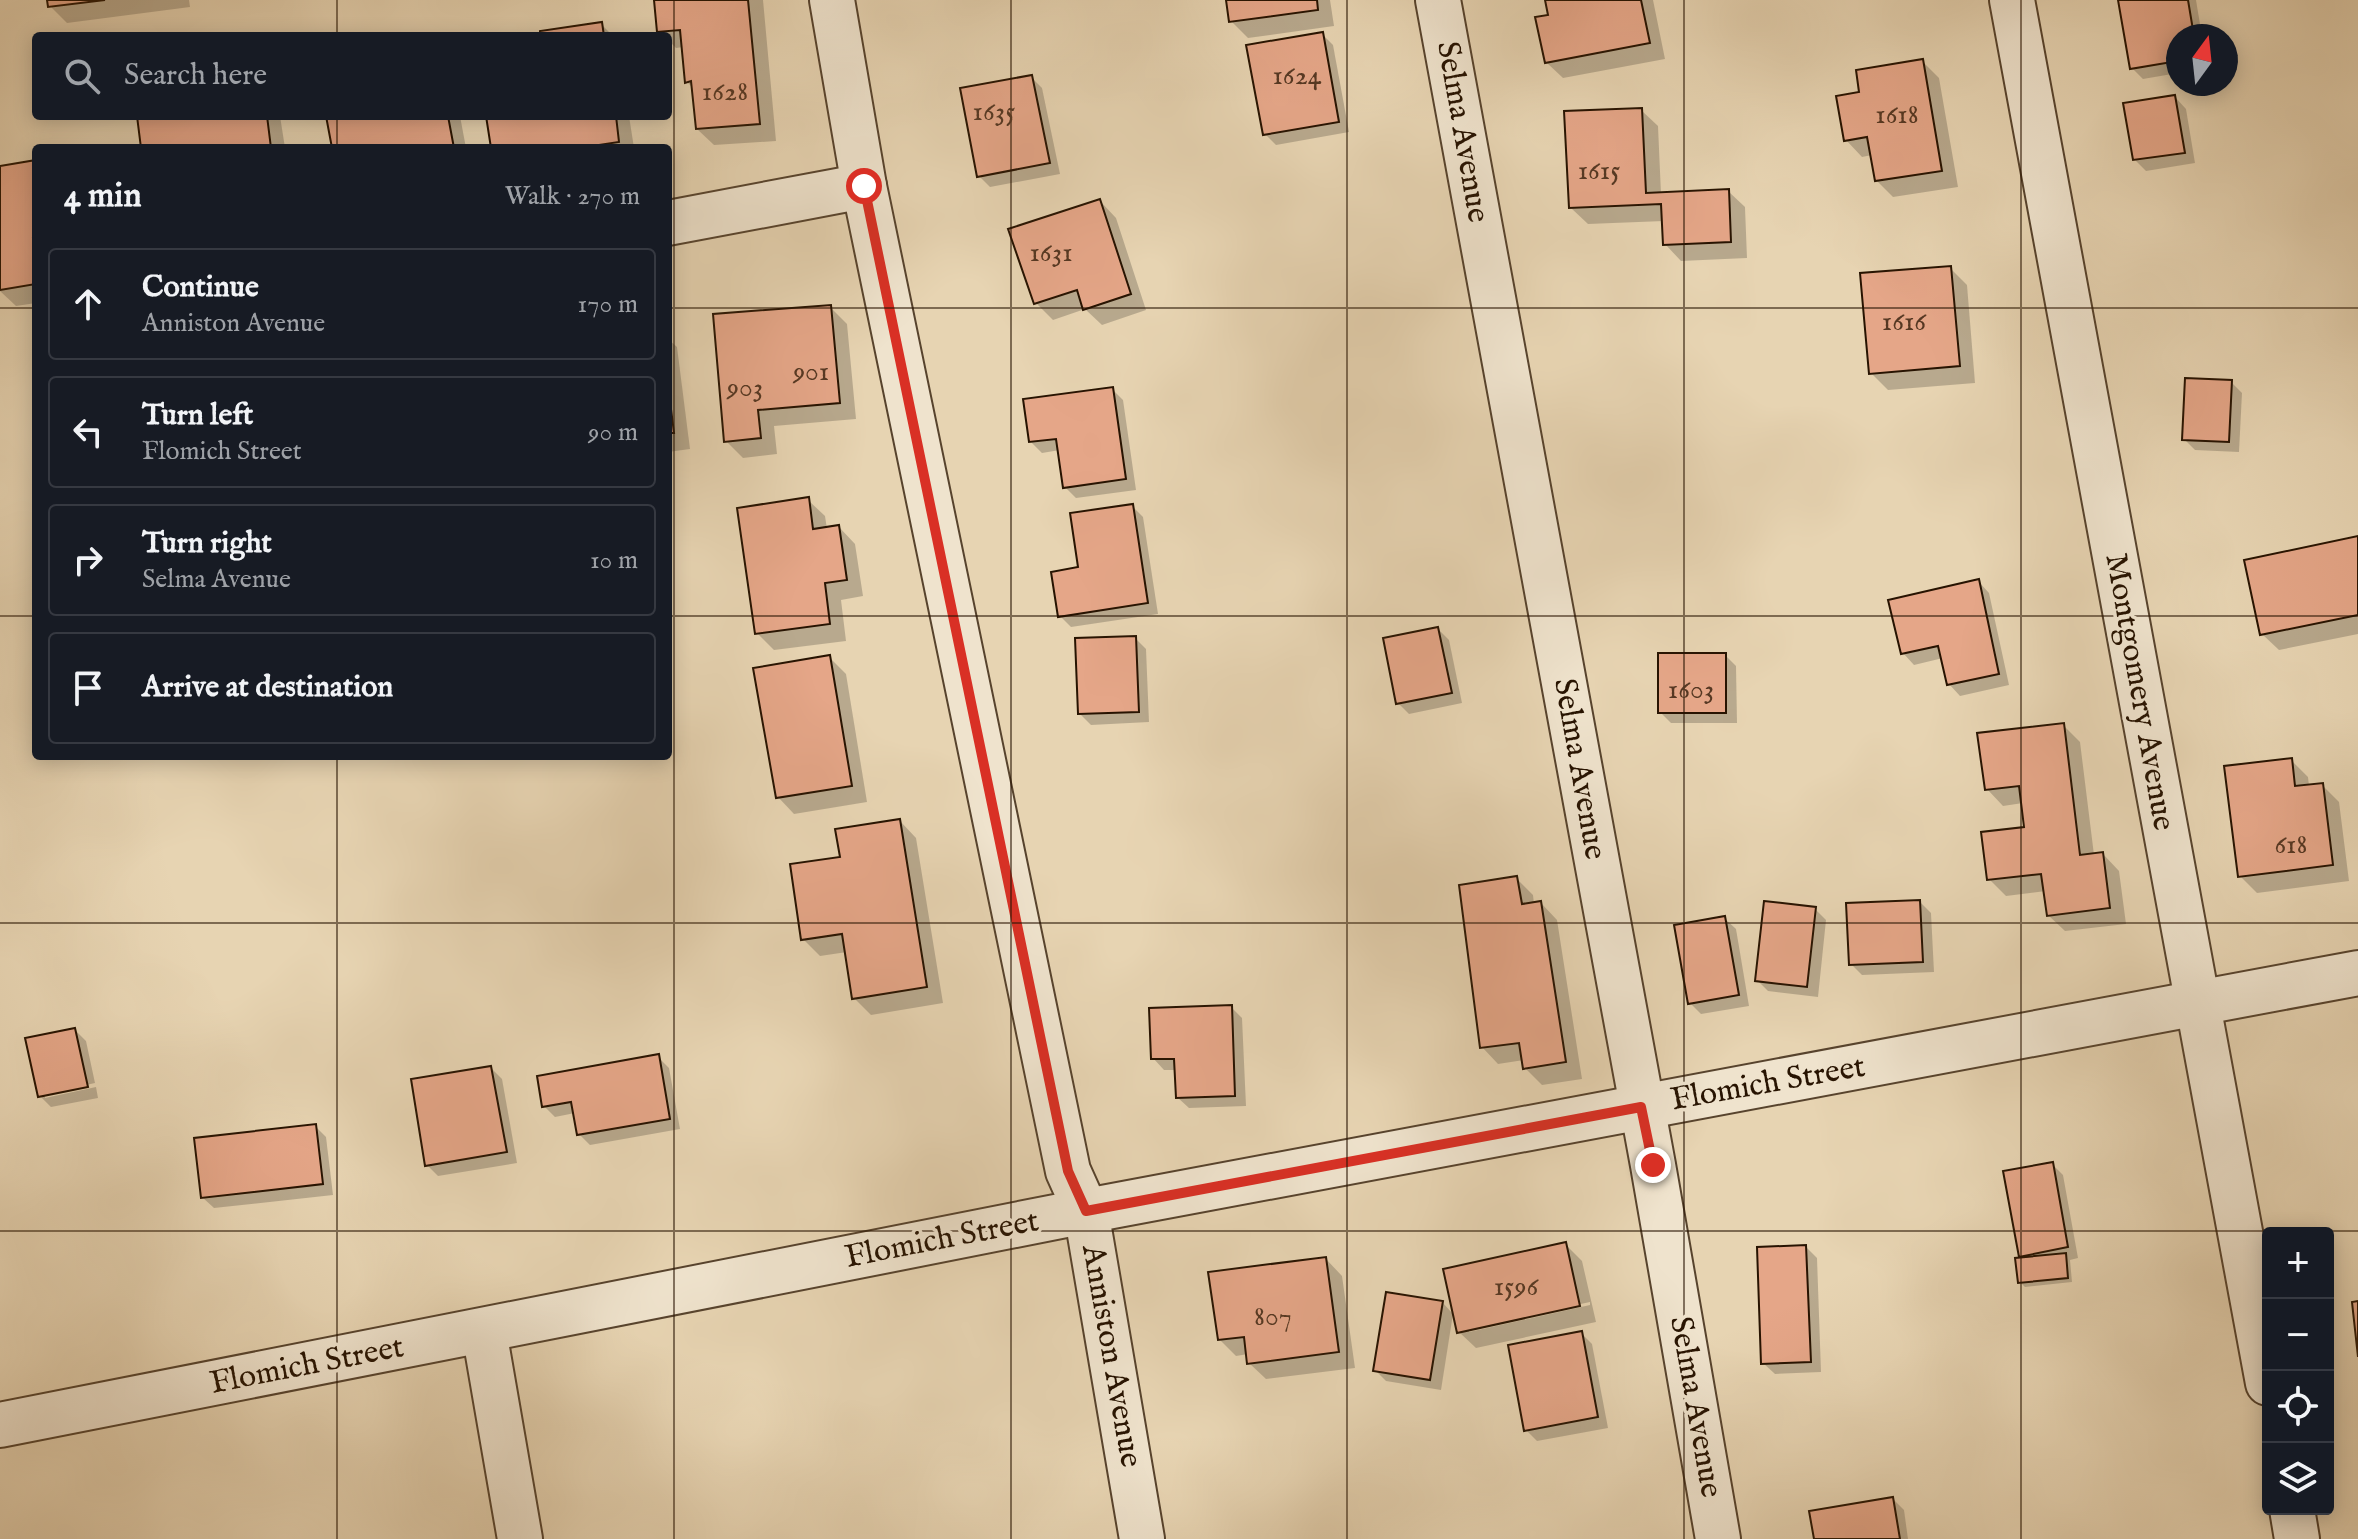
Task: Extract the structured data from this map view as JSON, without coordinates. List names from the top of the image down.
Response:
{
  "streets": {
    "street": [
      "Selma Avenue",
      "Montgomery Avenue",
      "Flomich Street",
      "Anniston Avenue"
    ]
  },
  "crossings": [
    ["Selma Avenue", "Flomich Street"],
    ["Montgomery Avenue", "Flomich Street"],
    ["Flomich Street", "Anniston Avenue"]
  ],
  "house_numbers": [
    "1624",
    "1628",
    "1635",
    "1618",
    "1615",
    "1631",
    "1616",
    "901",
    "903",
    "1603",
    "618",
    "1596",
    "807"
  ],
  "north": "top",
  "page": {
    "search": "Search here",
    "heading": ["4 min", "Walk · 270 m"],
    "list": [
      ["Continue", "Anniston Avenue", "170 m"],
      ["Turn left", "Flomich Street", "90 m"],
      ["Turn right", "Selma Avenue", "10 m"],
      "Arrive at destination"
    ],
    "map_buttons": ["+", "−"]
  }
}
